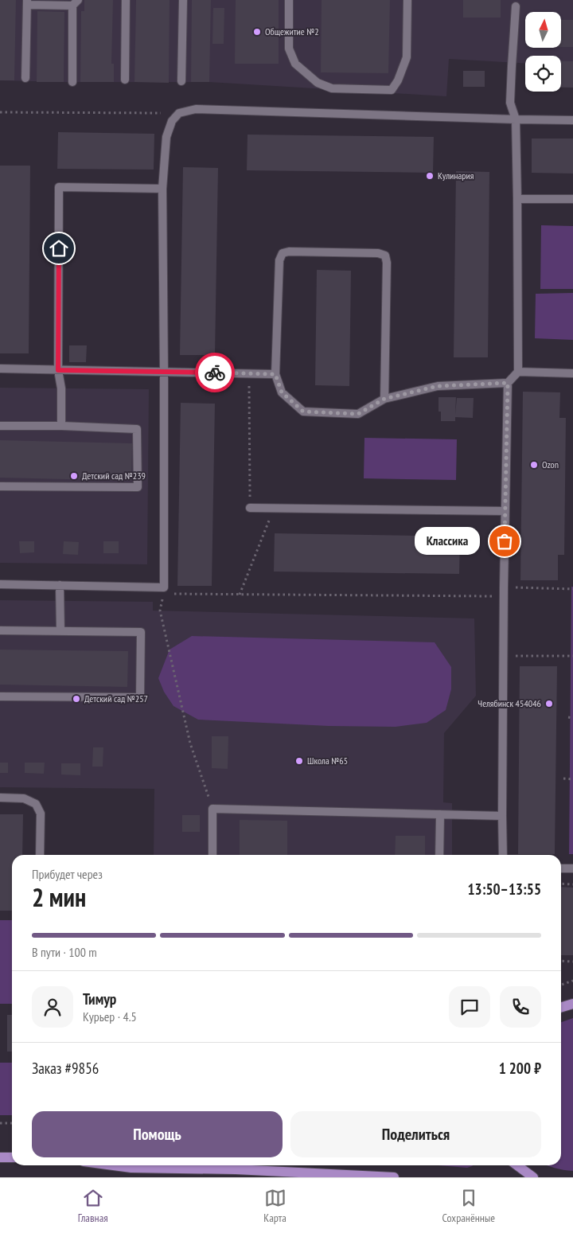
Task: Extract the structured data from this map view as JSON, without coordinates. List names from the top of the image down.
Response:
{
  "places": [
    "Общежитие №2",
    "Кулинария",
    "Ozon",
    "Детский сад №239",
    "Классика",
    "Детский сад №257",
    "Челябинск 454046",
    "Школа №65"
  ],
  "north": "top",
  "page": {
    "bubble": "Классика",
    "heading": ["2 мин", "Прибудет через", "13:50–13:55"],
    "panel": [
      "Тимур",
      "Курьер · 4.5",
      "Заказ #9856",
      "1 200 ₽"
    ],
    "bar": "В пути · 100 m",
    "buttons": ["Помощь", "Поделиться"],
    "tabs": ["Главная", "Карта", "Сохранённые"]
  }
}
